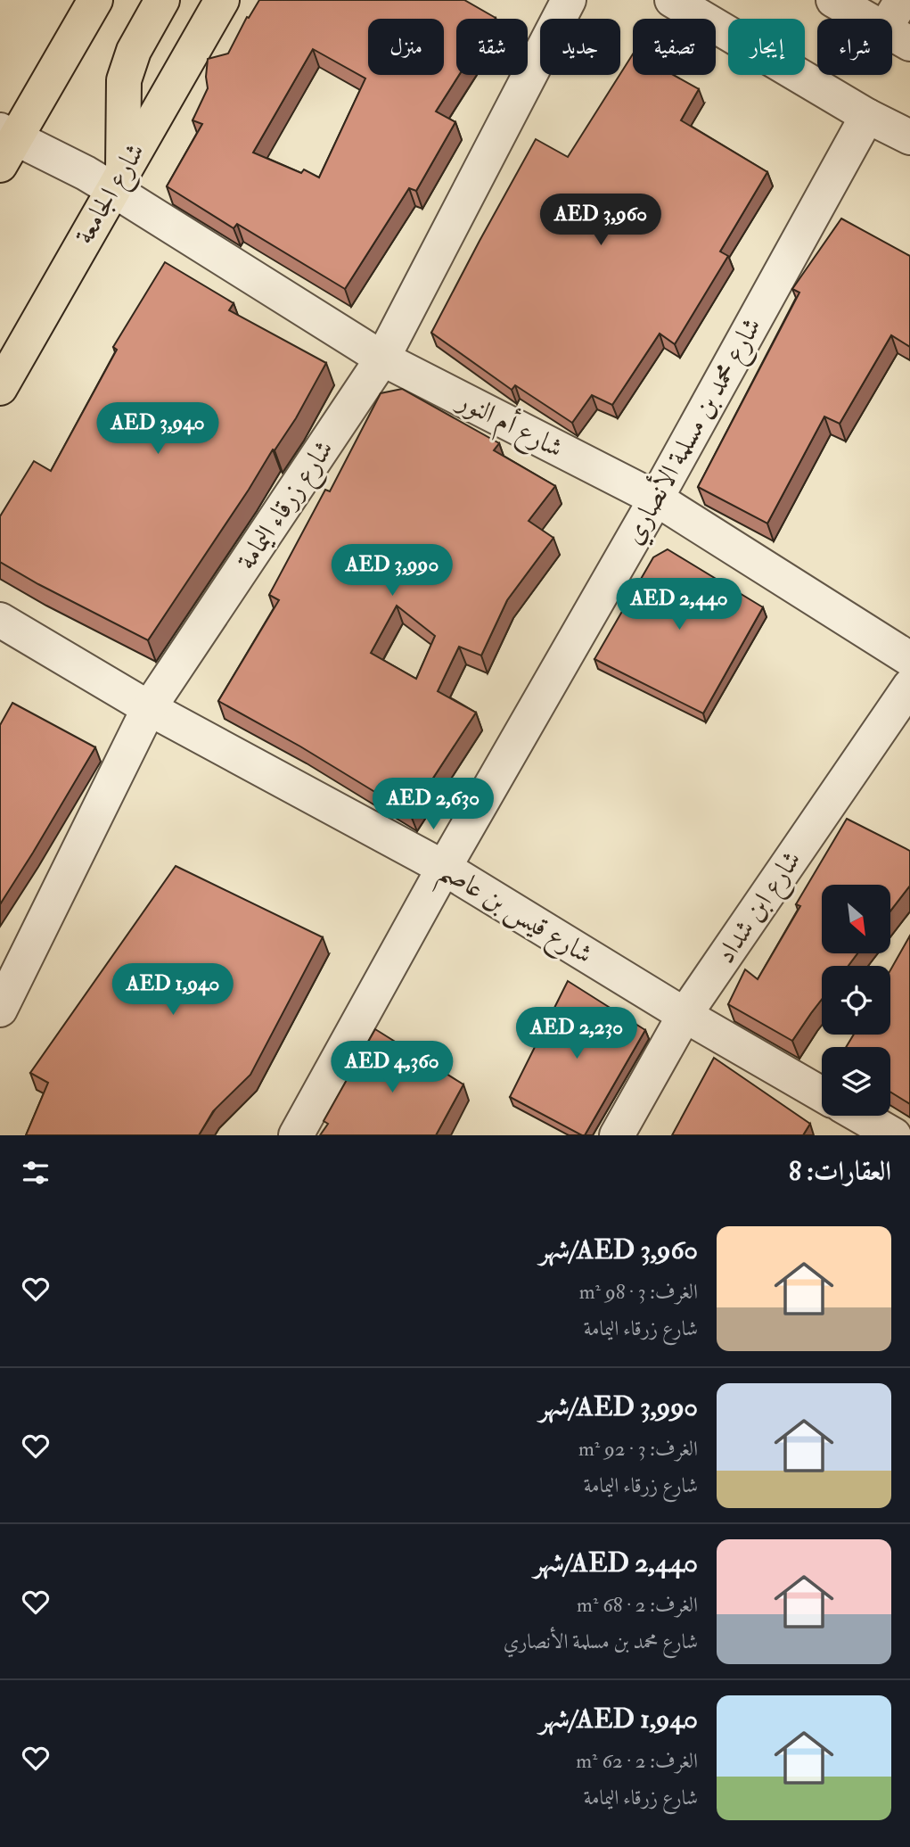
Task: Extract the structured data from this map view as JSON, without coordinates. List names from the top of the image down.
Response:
{
  "streets": {
    "main road": ["شارع الجامعة"],
    "street": [
      "شارع أم النور",
      "شارع محمد بن مسلمة الأنصاري",
      "شارع زرقاء اليمامة",
      "شارع ابن شداد",
      "شارع قيس بن عاصم"
    ]
  },
  "crossings": [
    ["شارع الجامعة", "شارع أم النور"],
    ["شارع أم النور", "شارع محمد بن مسلمة الأنصاري"],
    ["شارع أم النور", "شارع زرقاء اليمامة"],
    ["شارع محمد بن مسلمة الأنصاري", "شارع قيس بن عاصم"],
    ["شارع زرقاء اليمامة", "شارع قيس بن عاصم"],
    ["شارع ابن شداد", "شارع قيس بن عاصم"]
  ],
  "north": "bottom right",
  "page": {
    "chip": [
      "شراء",
      "إيجار",
      "تصفية",
      "جديد",
      "شقة",
      "منزل"
    ],
    "price": [
      "AED 3,960",
      "AED 3,940",
      "AED 3,990",
      "AED 2,440",
      "AED 2,630",
      "AED 1,940",
      "AED 2,230",
      "AED 4,360"
    ],
    "heading": "العقارات: 8",
    "list": [
      {
        "name": "AED 3,960/شهر",
        "note": "الغرف: 3 · 98 m² · شارع زرقاء اليمامة"
      },
      {
        "name": "AED 3,990/شهر",
        "note": "الغرف: 3 · 92 m² · شارع زرقاء اليمامة"
      },
      {
        "name": "AED 2,440/شهر",
        "note": "الغرف: 2 · 68 m² · شارع محمد بن مسلمة الأنصاري"
      },
      {
        "name": "AED 1,940/شهر",
        "note": "الغرف: 2 · 62 m² · شارع زرقاء اليمامة"
      }
    ]
  }
}
